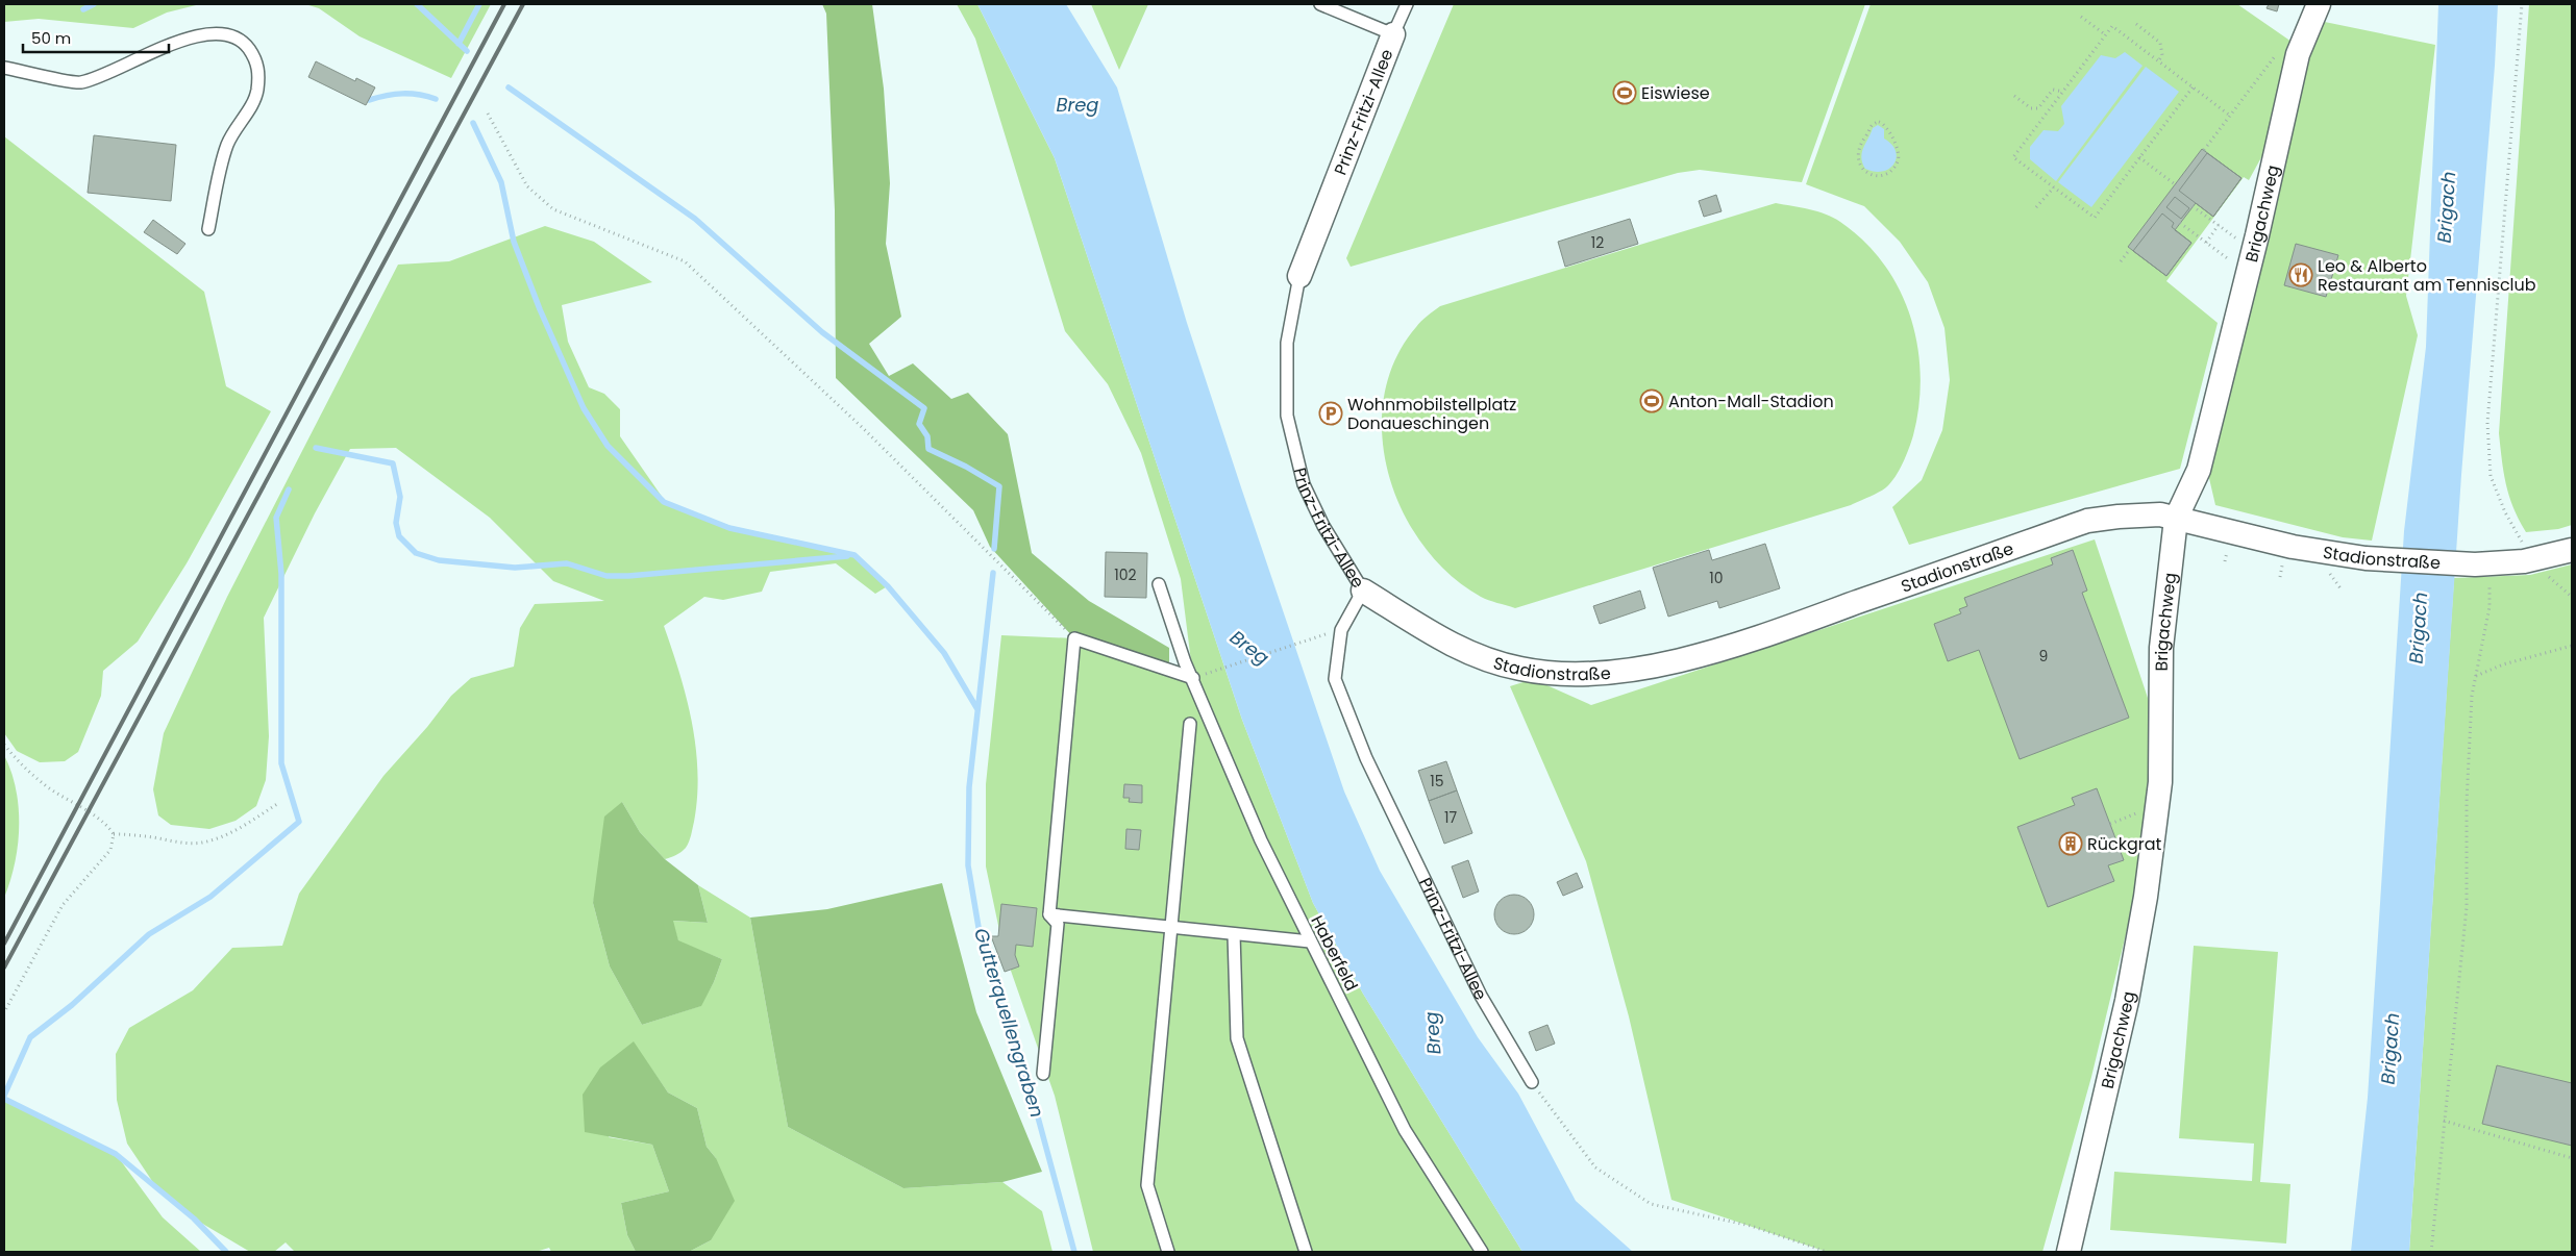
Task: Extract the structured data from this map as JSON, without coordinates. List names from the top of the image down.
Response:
{
  "streets": {
    "street": ["Prinz-Fritzi-Allee", "Brigachweg", "Stadionstraße"],
    "lane": ["Haberfeld"]
  },
  "crossings": [
    ["Prinz-Fritzi-Allee", "Stadionstraße"],
    ["Brigachweg", "Stadionstraße"]
  ],
  "water": ["Breg", "Brigach", "Gutterquellengraben"],
  "places": {
    "sports": ["Eiswiese", "Anton-Mall-Stadion"],
    "restaurant": ["Leo & Alberto Restaurant am Tennisclub"],
    "parking": ["Wohnmobilstellplatz Donaueschingen"],
    "building": ["Rückgrat"]
  },
  "house_numbers": [
    "12",
    "102",
    "10",
    "9",
    "15",
    "17"
  ],
  "scale_bar": "50 m"
}
